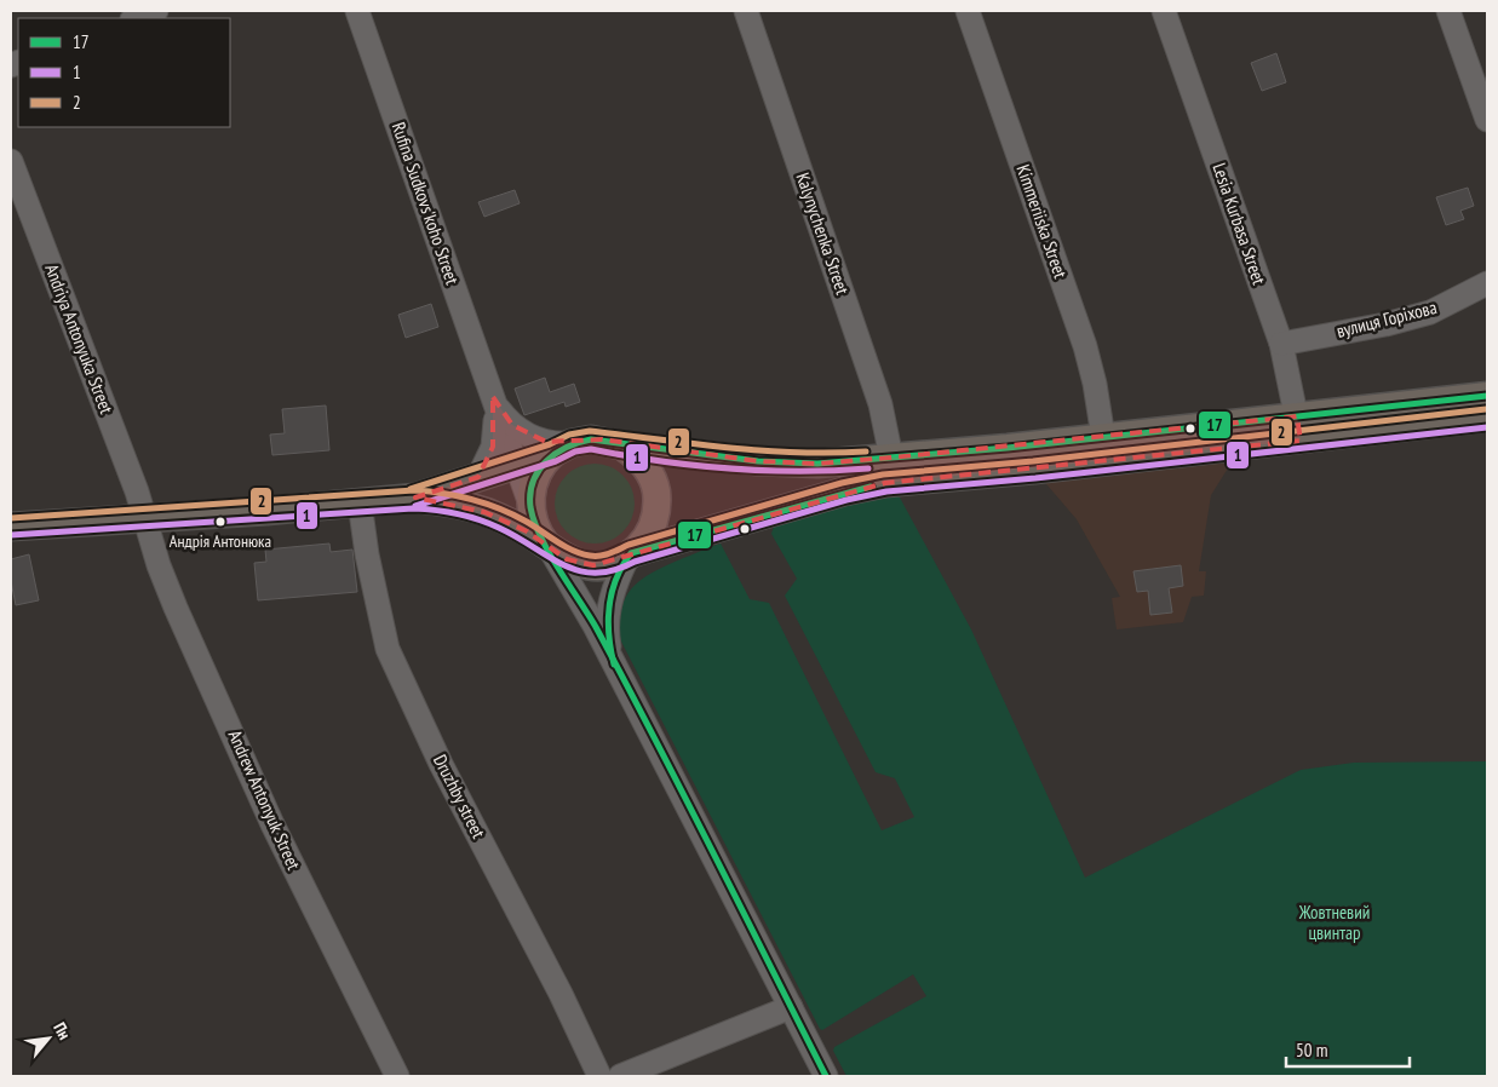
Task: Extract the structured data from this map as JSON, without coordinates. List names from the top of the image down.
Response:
{
  "streets": {
    "main road": ["Rufina Sudkovs'koho Street"],
    "street": [
      "Kimmeriiska Street",
      "Lesia Kurbasa Street",
      "Kalynychenka Street",
      "вулиця Горіхова",
      "Andriya Antonyuka Street",
      "Druzhby street",
      "Andrew Antonyuk Street"
    ]
  },
  "crossings": [
    ["Lesia Kurbasa Street", "вулиця Горіхова"],
    ["Andriya Antonyuka Street", "Andrew Antonyuk Street"]
  ],
  "parks": ["Жовтневий цвинтар"],
  "places": ["Андрія Антонюка"],
  "lines": ["transit line 17", "transit line 2", "transit line 1"],
  "legend": ["17", "1", "2"],
  "scale_bar": "50 m",
  "north": "top right"
}
